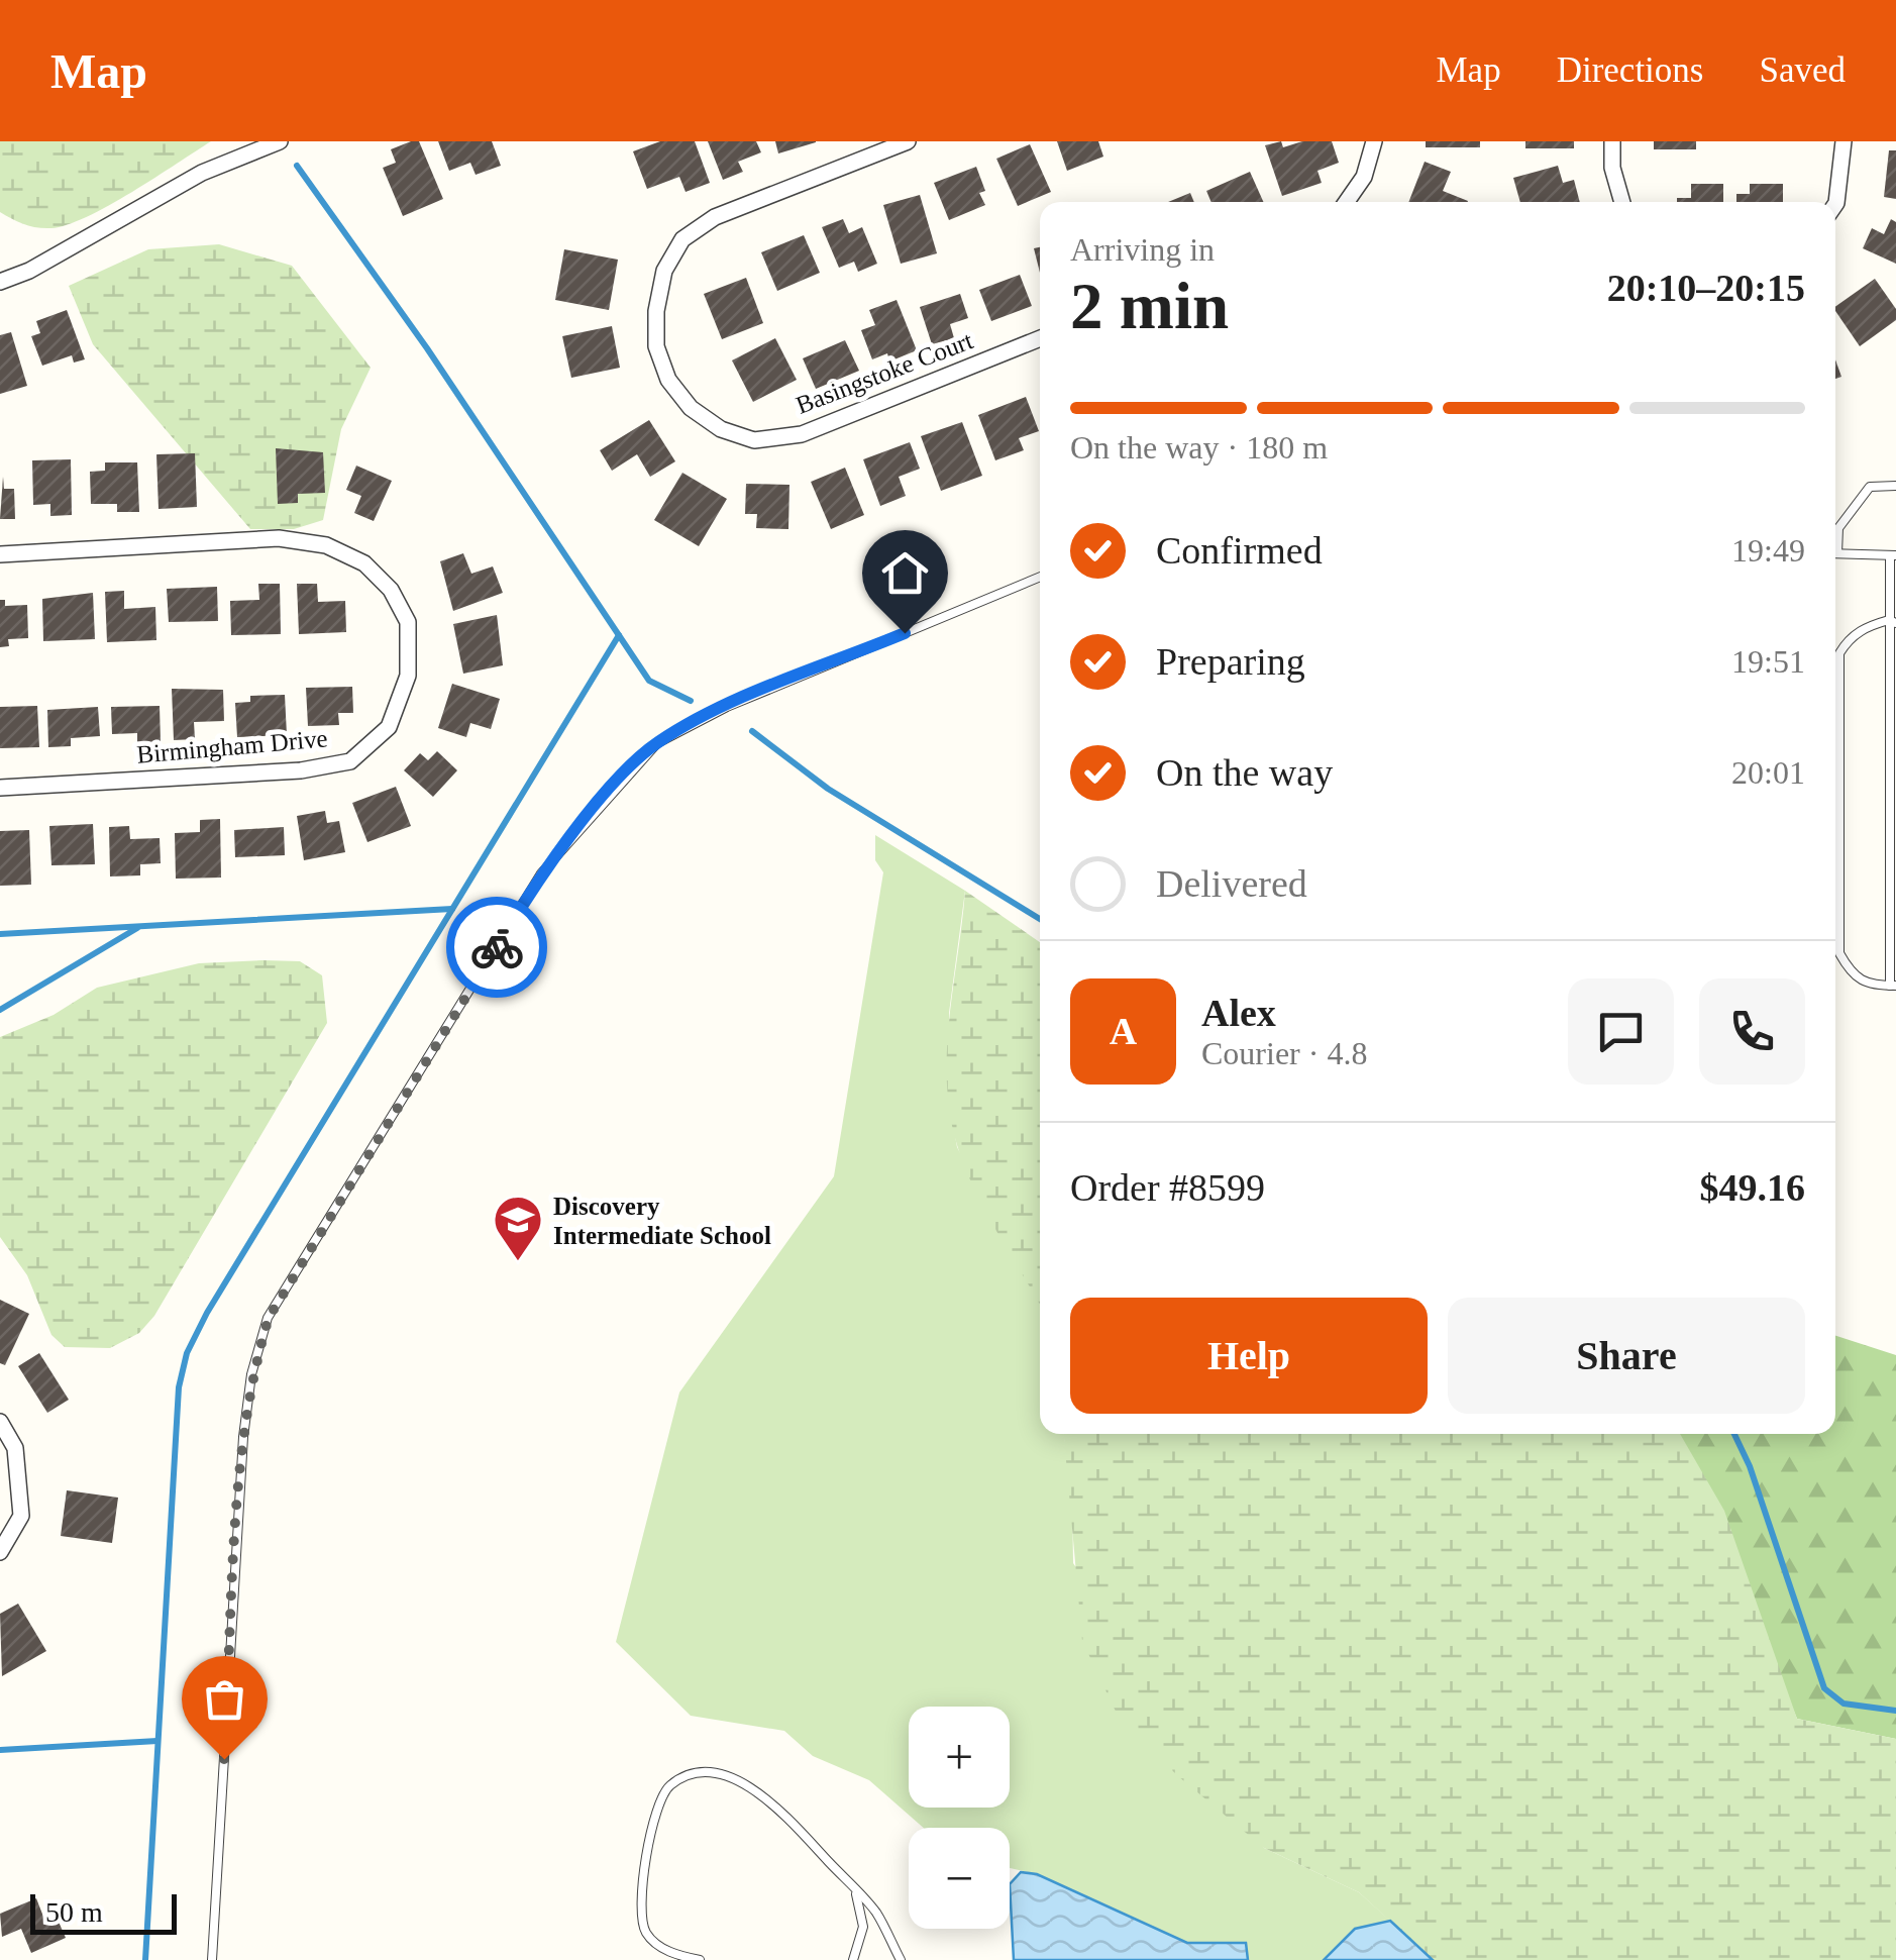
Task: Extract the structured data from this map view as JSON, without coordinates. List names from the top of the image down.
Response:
{
  "streets": {
    "street": ["Basingstoke Court", "Birmingham Drive"]
  },
  "places": {
    "school or university": ["Discovery Intermediate School"]
  },
  "scale_bar": "50 m",
  "page": {
    "header": "Map",
    "nav": ["Map", "Directions", "Saved"],
    "heading": ["2 min", "Arriving in", "20:10–20:15"],
    "panel": [
      "Alex",
      "Courier · 4.8",
      "Order #8599",
      "$49.16"
    ],
    "bar": "On the way · 180 m",
    "list": [
      ["Confirmed", "19:49"],
      ["Preparing", "19:51"],
      ["On the way", "20:01"],
      "Delivered"
    ],
    "round": "A",
    "buttons": ["Help", "Share"],
    "map_buttons": ["+", "−"],
    "scale": "50 m"
  }
}
